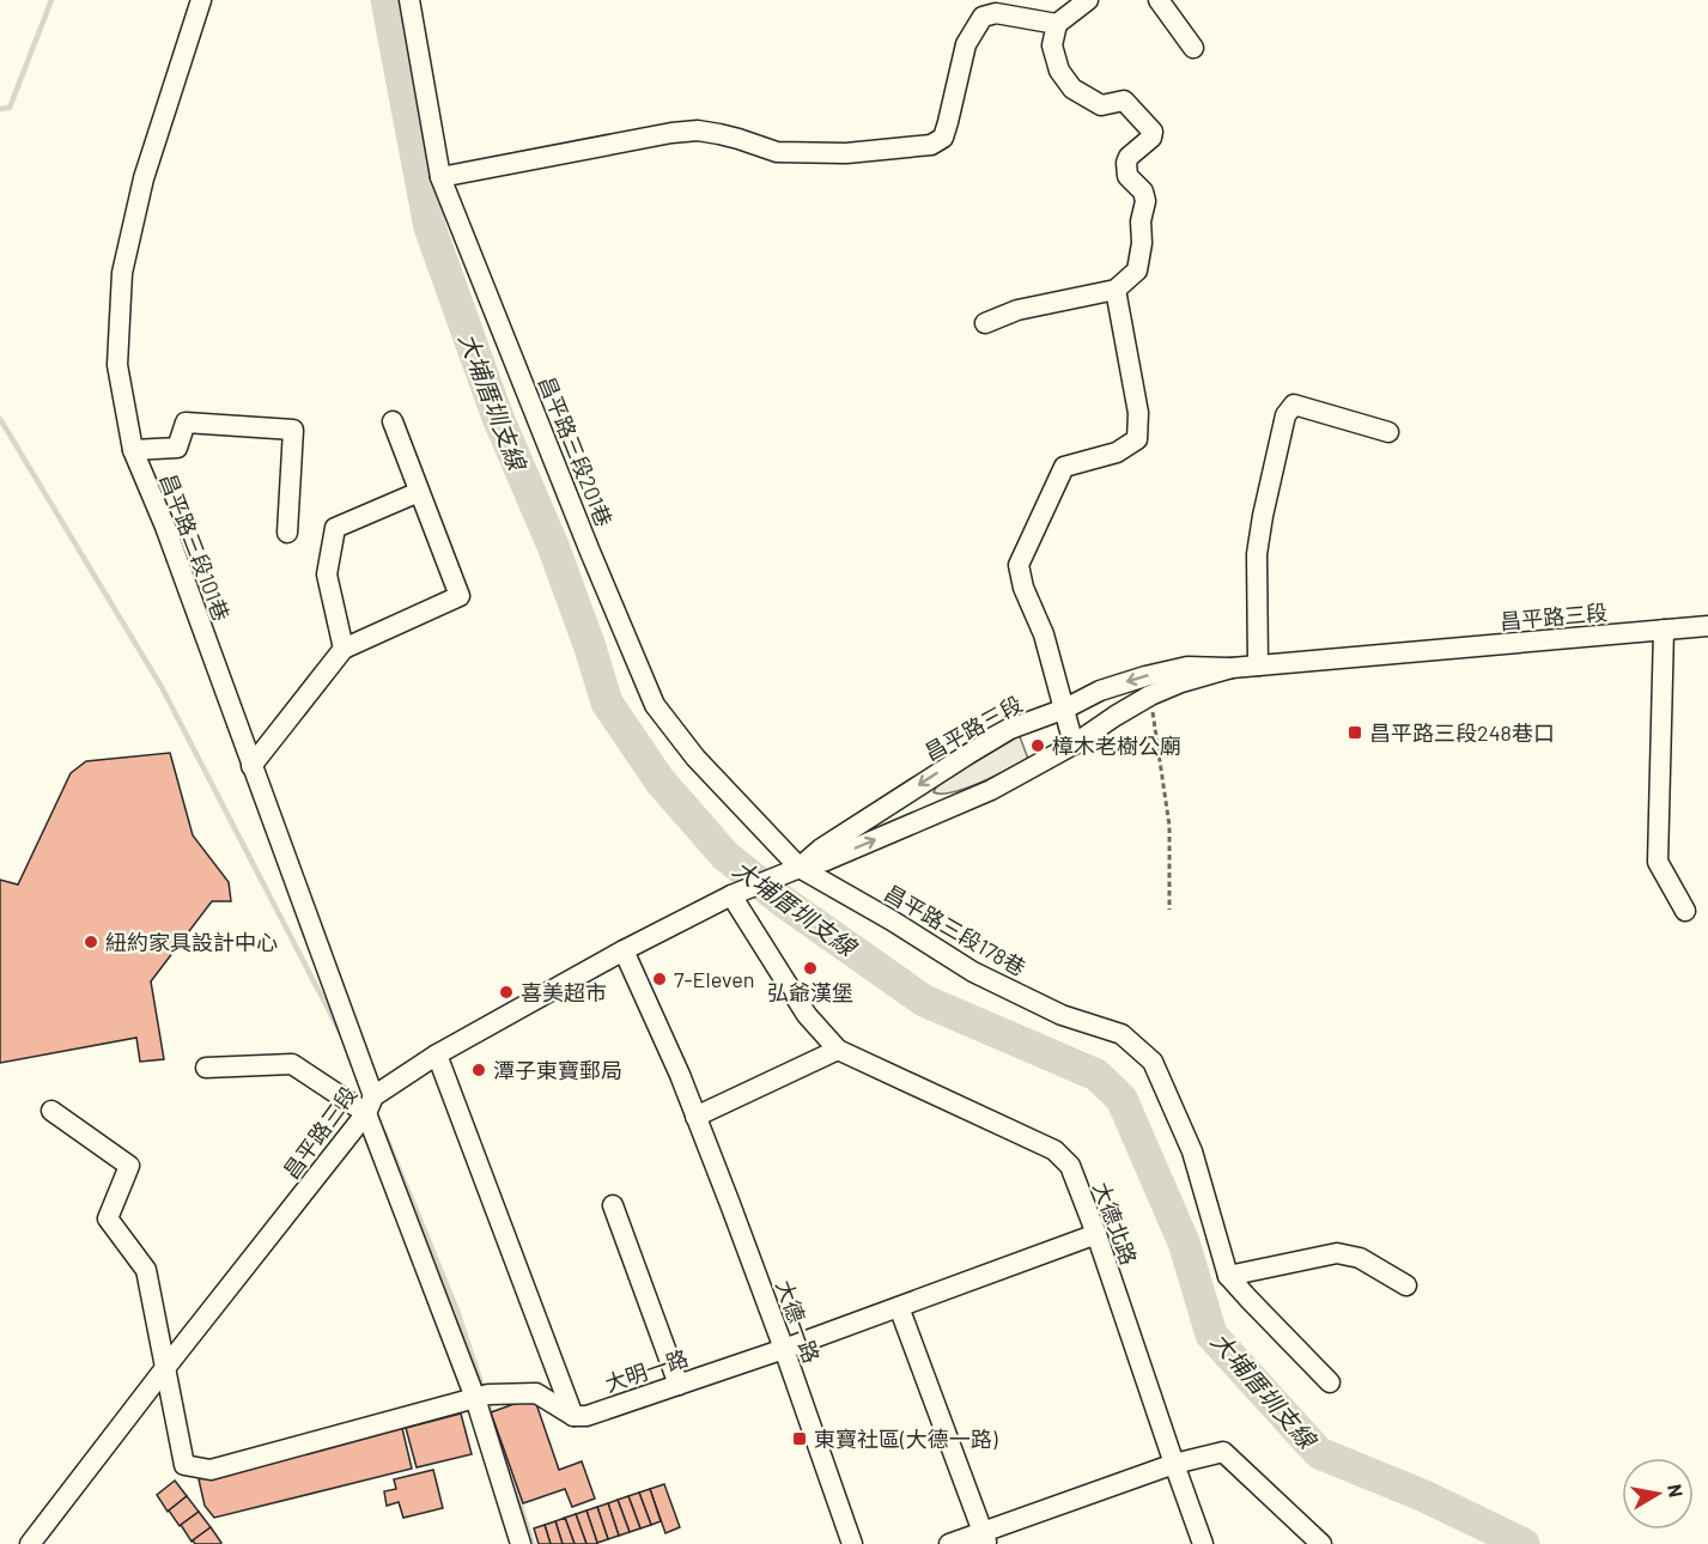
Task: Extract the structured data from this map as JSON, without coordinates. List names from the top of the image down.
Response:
{
  "streets": {
    "street": [
      "昌平路三段201巷",
      "昌平路三段101巷",
      "昌平路三段",
      "昌平路三段178巷",
      "大德北路",
      "大德一路",
      "大明一路"
    ]
  },
  "crossings": [
    ["昌平路三段201巷", "昌平路三段"],
    ["昌平路三段201巷", "昌平路三段178巷"],
    ["昌平路三段101巷", "昌平路三段"],
    ["昌平路三段", "昌平路三段178巷"],
    ["昌平路三段", "大德一路"],
    ["大德北路", "大明一路"],
    ["大德一路", "大明一路"]
  ],
  "water": ["大埔厝圳支線"],
  "places": {
    "transit": ["昌平路三段248巷口", "東寶社區(大德一路)"],
    "other": [
      "樟木老樹公廟",
      "紐約家具設計中心",
      "弘爺漢堡",
      "7-Eleven",
      "喜美超市",
      "潭子東寶郵局"
    ]
  },
  "north": "right"
}
